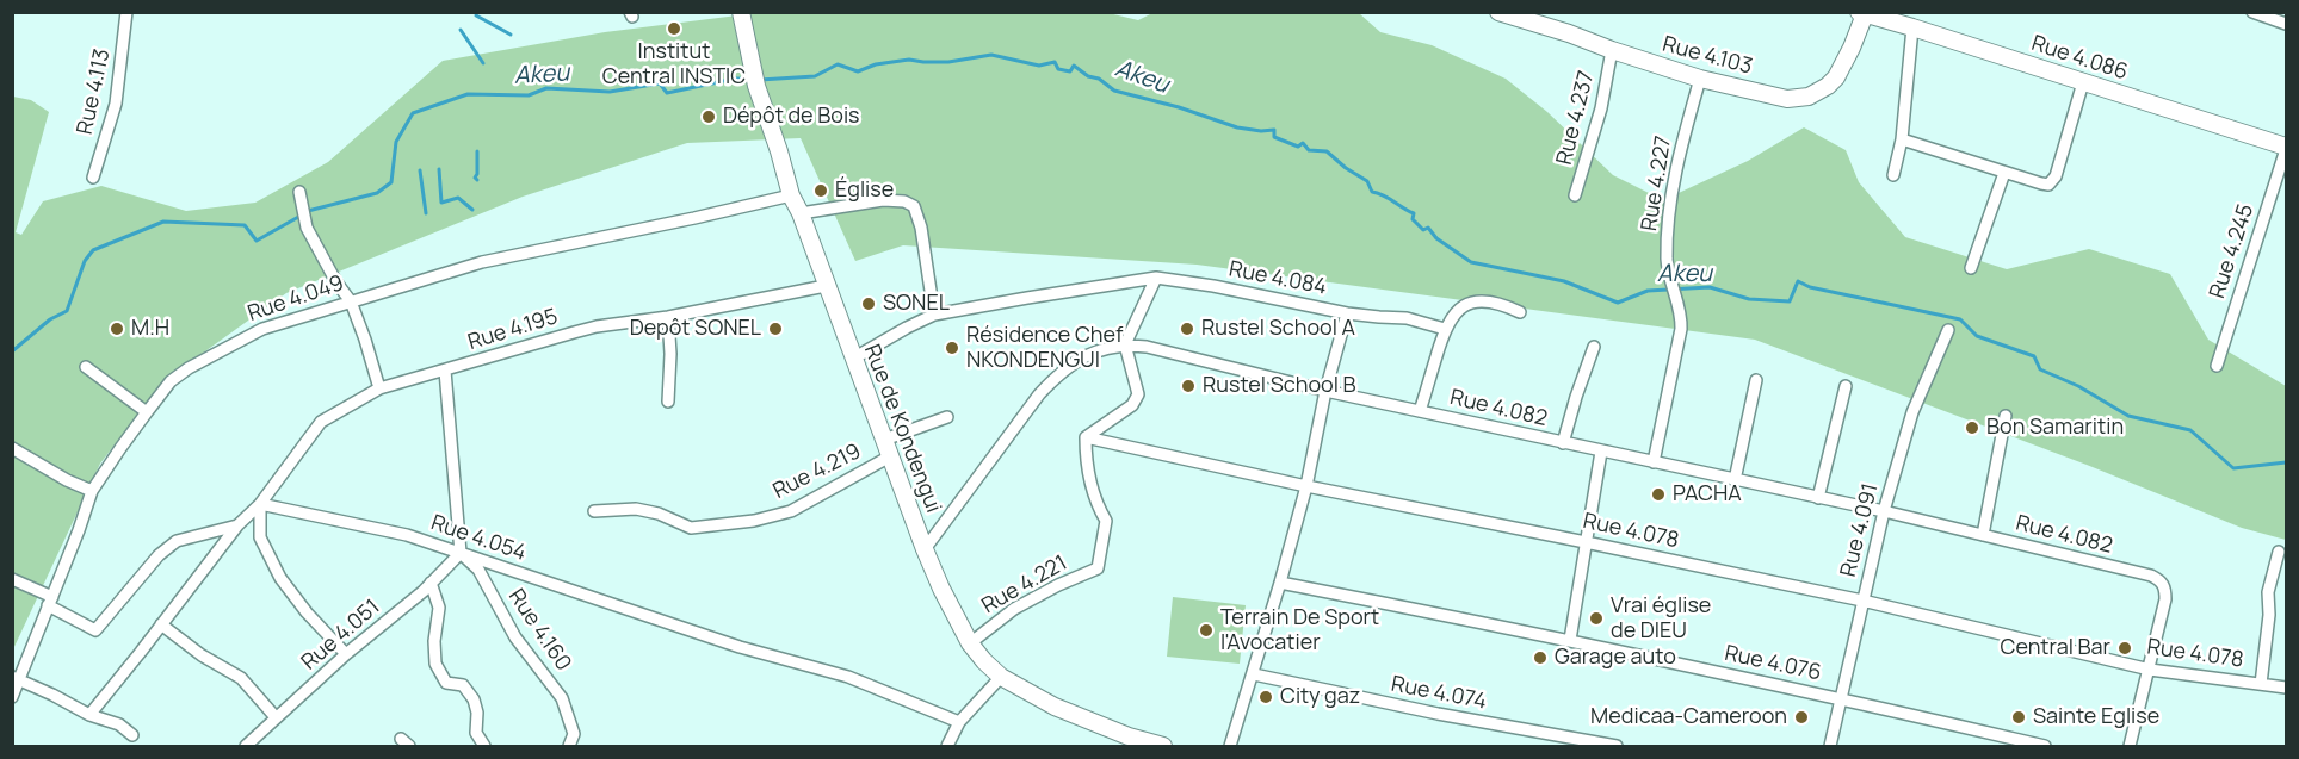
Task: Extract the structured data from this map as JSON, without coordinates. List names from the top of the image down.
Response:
{
  "streets": {
    "main road": ["Rue 4.103", "Rue 4.086", "Rue de Kondengui"],
    "street": [
      "Rue 4.113",
      "Rue 4.237",
      "Rue 4.227",
      "Rue 4.245",
      "Rue 4.084",
      "Rue 4.049",
      "Rue 4.195",
      "Rue 4.082",
      "Rue 4.219",
      "Rue 4.091",
      "Rue 4.078",
      "Rue 4.054",
      "Rue 4.221",
      "Rue 4.160",
      "Rue 4.051",
      "Rue 4.076",
      "Rue 4.074"
    ]
  },
  "crossings": [
    ["Rue 4.103", "Rue 4.086"],
    ["Rue 4.103", "Rue 4.237"],
    ["Rue 4.103", "Rue 4.227"],
    ["Rue 4.086", "Rue 4.245"],
    ["Rue 4.227", "Rue 4.082"],
    ["Rue 4.084", "Rue 4.082"],
    ["Rue 4.084", "Rue de Kondengui"],
    ["Rue 4.084", "Rue 4.078"],
    ["Rue 4.084", "Rue 4.076"],
    ["Rue 4.084", "Rue 4.074"],
    ["Rue 4.049", "Rue de Kondengui"],
    ["Rue 4.195", "Rue de Kondengui"],
    ["Rue 4.195", "Rue 4.054"],
    ["Rue 4.082", "Rue de Kondengui"],
    ["Rue 4.082", "Rue 4.091"],
    ["Rue 4.082", "Rue 4.078"],
    ["Rue de Kondengui", "Rue 4.219"],
    ["Rue de Kondengui", "Rue 4.221"],
    ["Rue 4.091", "Rue 4.078"],
    ["Rue 4.091", "Rue 4.076"],
    ["Rue 4.078", "Rue 4.221"],
    ["Rue 4.054", "Rue 4.160"],
    ["Rue 4.054", "Rue 4.051"],
    ["Rue 4.160", "Rue 4.051"]
  ],
  "water": ["Akeu"],
  "places": [
    "Institut Central INSTIC",
    "Dépôt de Bois",
    "Église",
    "SONEL",
    "M.H",
    "Depôt SONEL",
    "Rustel School A",
    "Résidence Chef NKONDENGUI",
    "Rustel School B",
    "Bon Samaritin",
    "PACHA",
    "Vrai église de DIEU",
    "Terrain De Sport l'Avocatier",
    "Central Bar",
    "Garage auto",
    "City gaz",
    "Medicaa-Cameroon",
    "Sainte Eglise"
  ]
}
